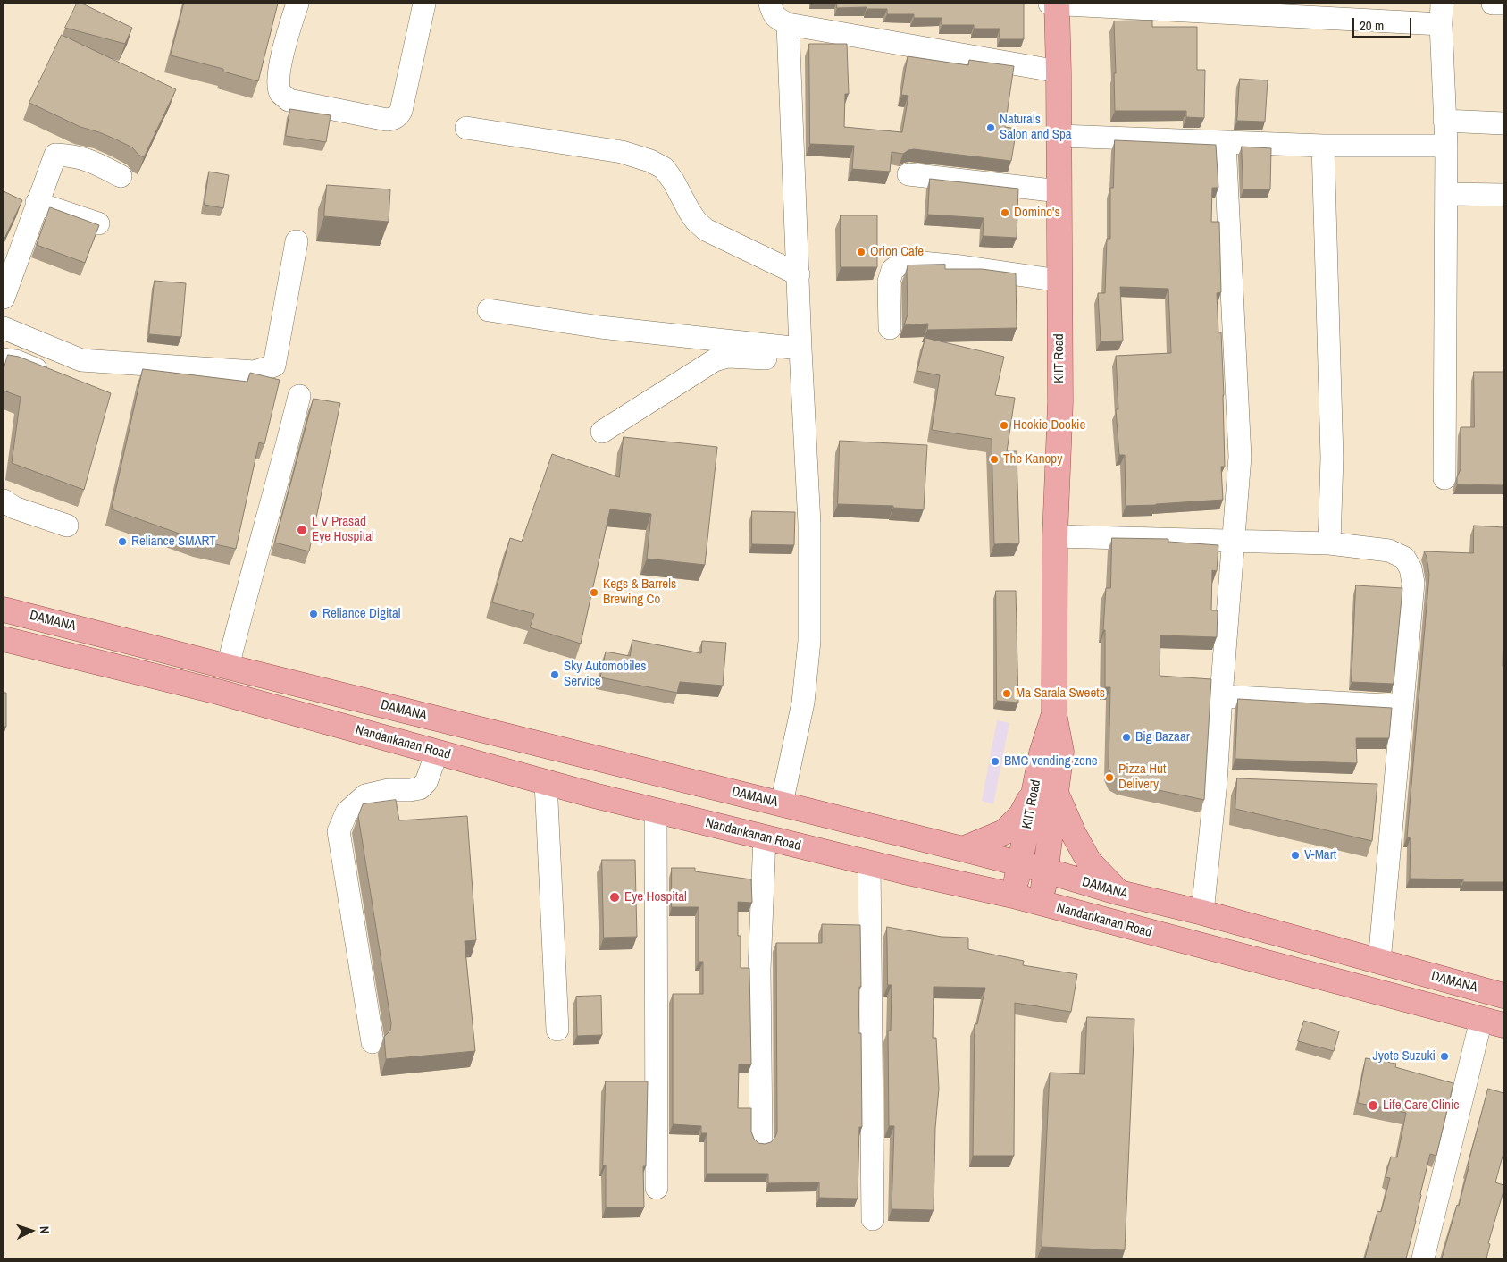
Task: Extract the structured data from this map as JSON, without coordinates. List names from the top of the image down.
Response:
{
  "streets": {
    "main road": ["KIIT Road", "DAMANA", "Nandankanan Road"]
  },
  "crossings": [
    ["KIIT Road", "DAMANA"],
    ["KIIT Road", "Nandankanan Road"]
  ],
  "places": [
    "Naturals Salon and Spa",
    "Domino's",
    "Orion Cafe",
    "Hookie Dookie",
    "The Kanopy",
    "L V Prasad Eye Hospital",
    "Reliance SMART",
    "Kegs & Barrels Brewing Co",
    "Reliance Digital",
    "Sky Automobiles Service",
    "Ma Sarala Sweets",
    "Big Bazaar",
    "BMC vending zone",
    "Pizza Hut Delivery",
    "V-Mart",
    "Eye Hospital",
    "Jyote Suzuki",
    "Life Care Clinic"
  ],
  "scale_bar": "20 m",
  "north": "right"
}
